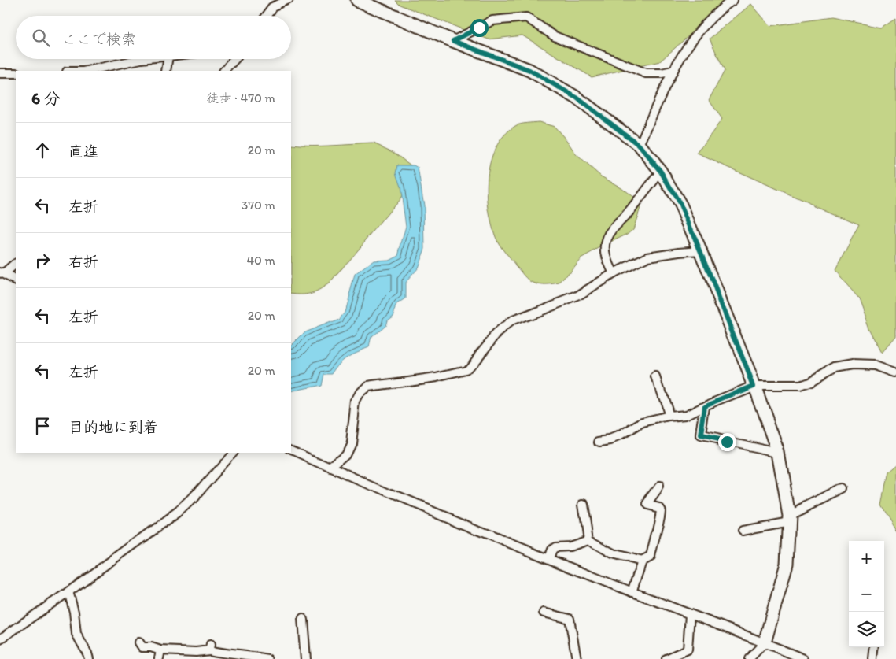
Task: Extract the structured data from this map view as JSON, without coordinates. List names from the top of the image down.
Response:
{
  "page": {
    "search": "ここで検索",
    "heading": ["6 分", "徒歩 · 470 m"],
    "list": [
      ["直進", "20 m"],
      ["左折", "370 m"],
      ["右折", "40 m"],
      ["左折", "20 m"],
      ["左折", "20 m"],
      "目的地に到着"
    ],
    "map_buttons": ["+", "−"]
  }
}
